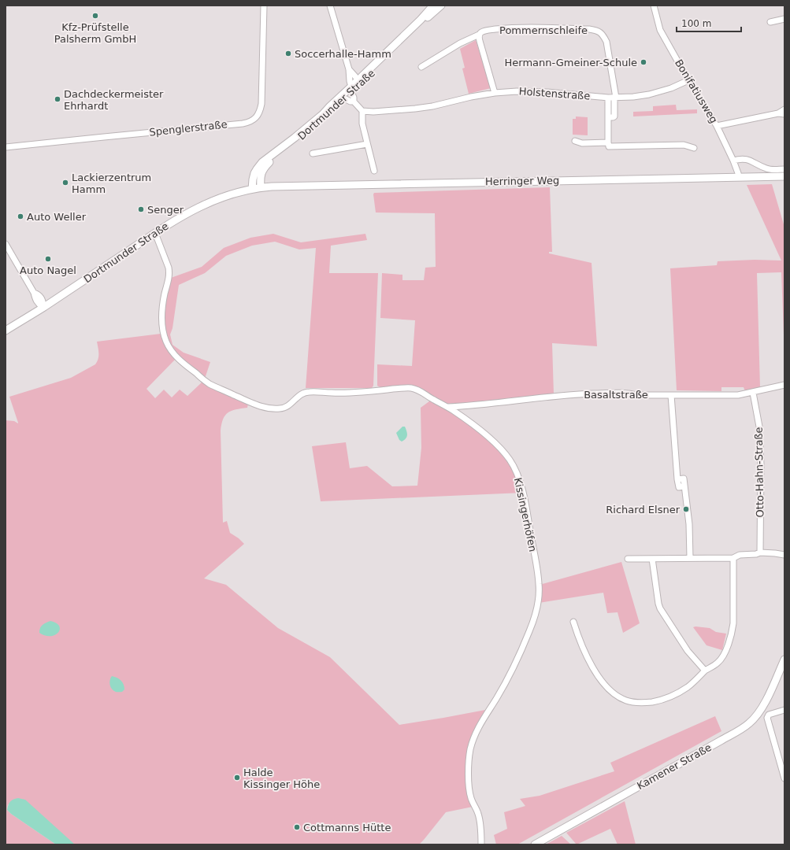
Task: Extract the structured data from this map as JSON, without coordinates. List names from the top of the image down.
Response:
{
  "streets": {
    "main road": ["Dortmunder Straße", "Herringer Weg", "Kamener Straße"],
    "street": [
      "Pommernschleife",
      "Bonifatiusweg",
      "Holstenstraße",
      "Spenglerstraße",
      "Basaltstraße",
      "Otto-Hahn-Straße",
      "Kissingerhöfen"
    ]
  },
  "crossings": [
    ["Pommernschleife", "Holstenstraße"],
    ["Bonifatiusweg", "Holstenstraße"],
    ["Bonifatiusweg", "Herringer Weg"],
    ["Dortmunder Straße", "Herringer Weg"],
    ["Dortmunder Straße", "Kissingerhöfen"],
    ["Basaltstraße", "Otto-Hahn-Straße"],
    ["Basaltstraße", "Kissingerhöfen"]
  ],
  "places": [
    "Kfz-Prüfstelle Palsherm GmbH",
    "Soccerhalle-Hamm",
    "Hermann-Gmeiner-Schule",
    "Dachdeckermeister Ehrhardt",
    "Lackierzentrum Hamm",
    "Senger",
    "Auto Weller",
    "Auto Nagel",
    "Richard Elsner",
    "Halde Kissinger Höhe",
    "Cottmanns Hütte"
  ],
  "scale_bar": "100 m"
}
